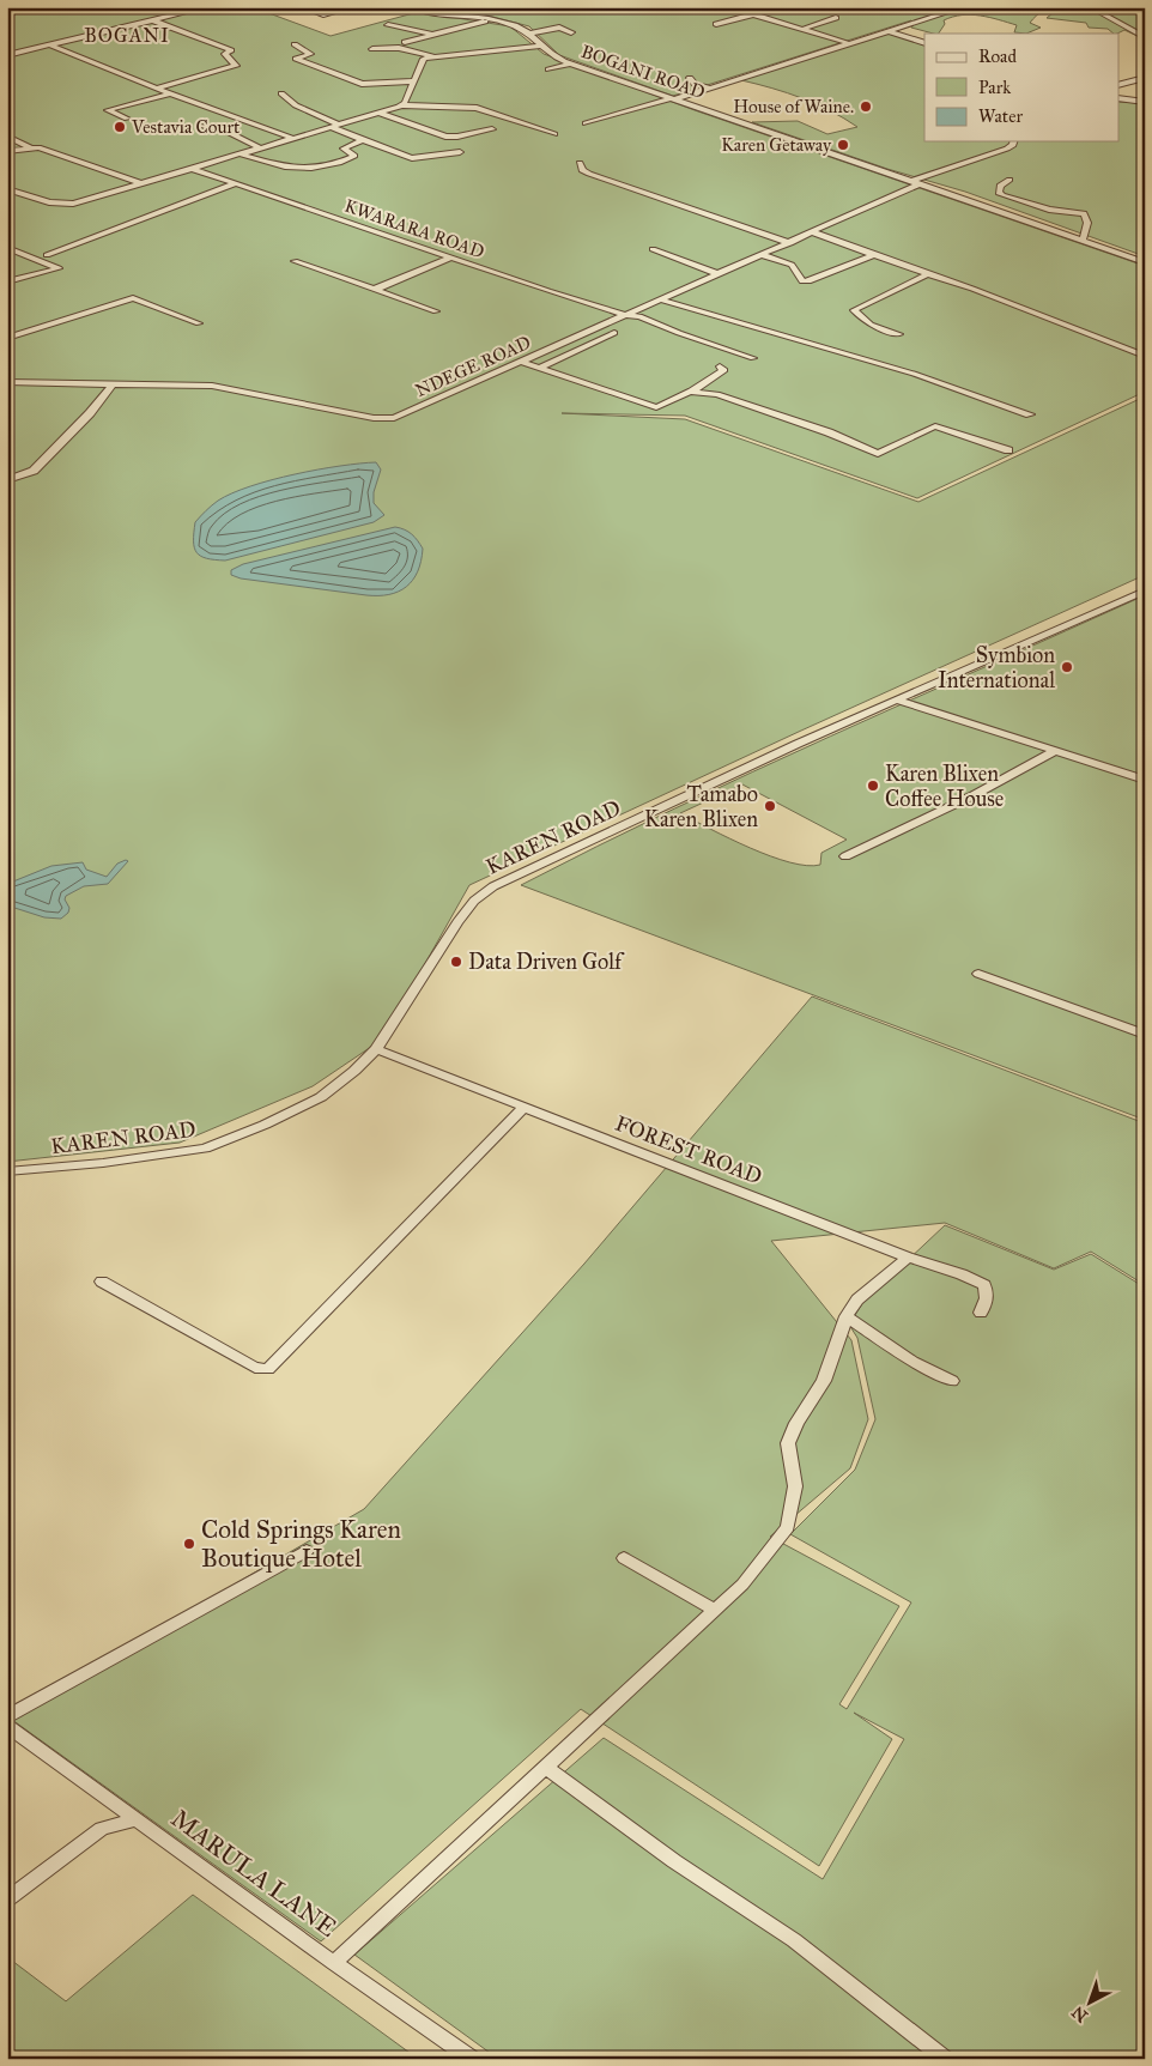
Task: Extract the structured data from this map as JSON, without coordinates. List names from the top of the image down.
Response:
{
  "streets": {
    "street": [
      "BOGANI ROAD",
      "KWARARA ROAD",
      "NDEGE ROAD",
      "KAREN ROAD",
      "FOREST ROAD",
      "MARULA LANE"
    ]
  },
  "crossings": [
    ["BOGANI ROAD", "NDEGE ROAD"],
    ["KWARARA ROAD", "NDEGE ROAD"],
    ["KAREN ROAD", "FOREST ROAD"]
  ],
  "districts": ["BOGANI"],
  "places": [
    "House of Waine.",
    "Vestavia Court",
    "Karen Getaway",
    "Symbion International",
    "Karen Blixen Coffee House",
    "Tamabo Karen Blixen",
    "Data Driven Golf",
    "Cold Springs Karen Boutique Hotel"
  ],
  "legend": ["Road", "Park", "Water"],
  "north": "bottom left"
}
